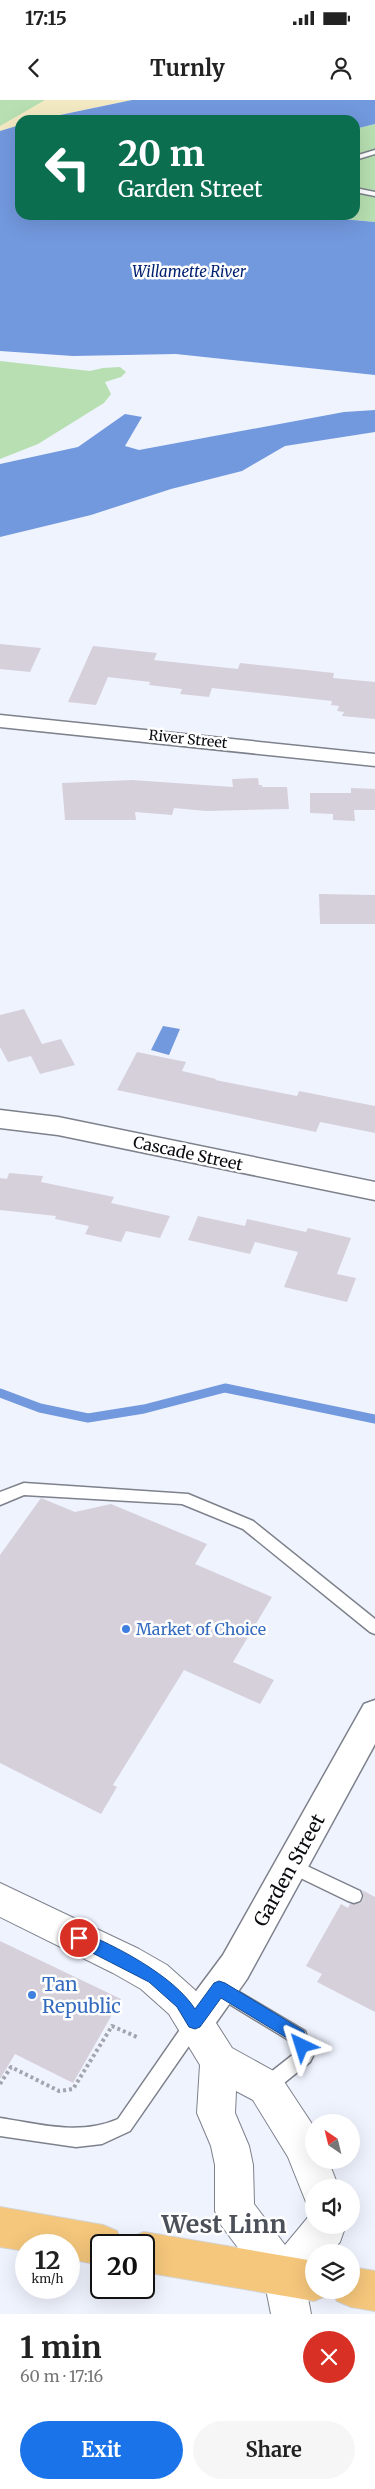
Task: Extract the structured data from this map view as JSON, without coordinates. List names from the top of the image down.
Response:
{
  "streets": {
    "street": ["River Street", "Cascade Street", "Garden Street"]
  },
  "districts": ["West Linn"],
  "water": ["Willamette River"],
  "places": ["Market of Choice", "Tan Republic"],
  "north": "top left",
  "page": {
    "status": "17:15",
    "header": "Turnly",
    "turn": ["20 m", "Garden Street"],
    "speed": "12 km/h",
    "limit": "20",
    "heading": ["1 min", "60 m · 17:16"],
    "buttons": ["Exit", "Share"]
  }
}
